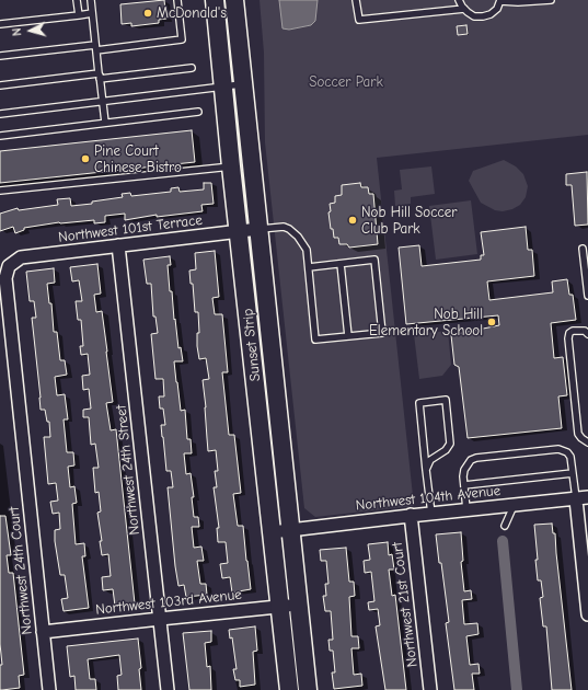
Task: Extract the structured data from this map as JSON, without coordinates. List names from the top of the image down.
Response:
{
  "streets": {
    "street": [
      "Northwest 101st Terrace",
      "Sunset Strip",
      "Northwest 24th Street",
      "Northwest 104th Avenue",
      "Northwest 24th Court",
      "Northwest 103rd Avenue",
      "Northwest 21st Court"
    ]
  },
  "crossings": [
    ["Northwest 101st Terrace", "Sunset Strip"],
    ["Northwest 101st Terrace", "Northwest 24th Street"],
    ["Northwest 101st Terrace", "Northwest 24th Court"],
    ["Sunset Strip", "Northwest 104th Avenue"],
    ["Sunset Strip", "Northwest 103rd Avenue"],
    ["Northwest 24th Street", "Northwest 103rd Avenue"],
    ["Northwest 104th Avenue", "Northwest 21st Court"],
    ["Northwest 24th Court", "Northwest 103rd Avenue"]
  ],
  "parks": ["Soccer Park"],
  "places": [
    "McDonald's",
    "Pine Court Chinese Bistro",
    "Nob Hill Soccer Club Park",
    "Nob Hill Elementary School"
  ],
  "north": "left"
}
